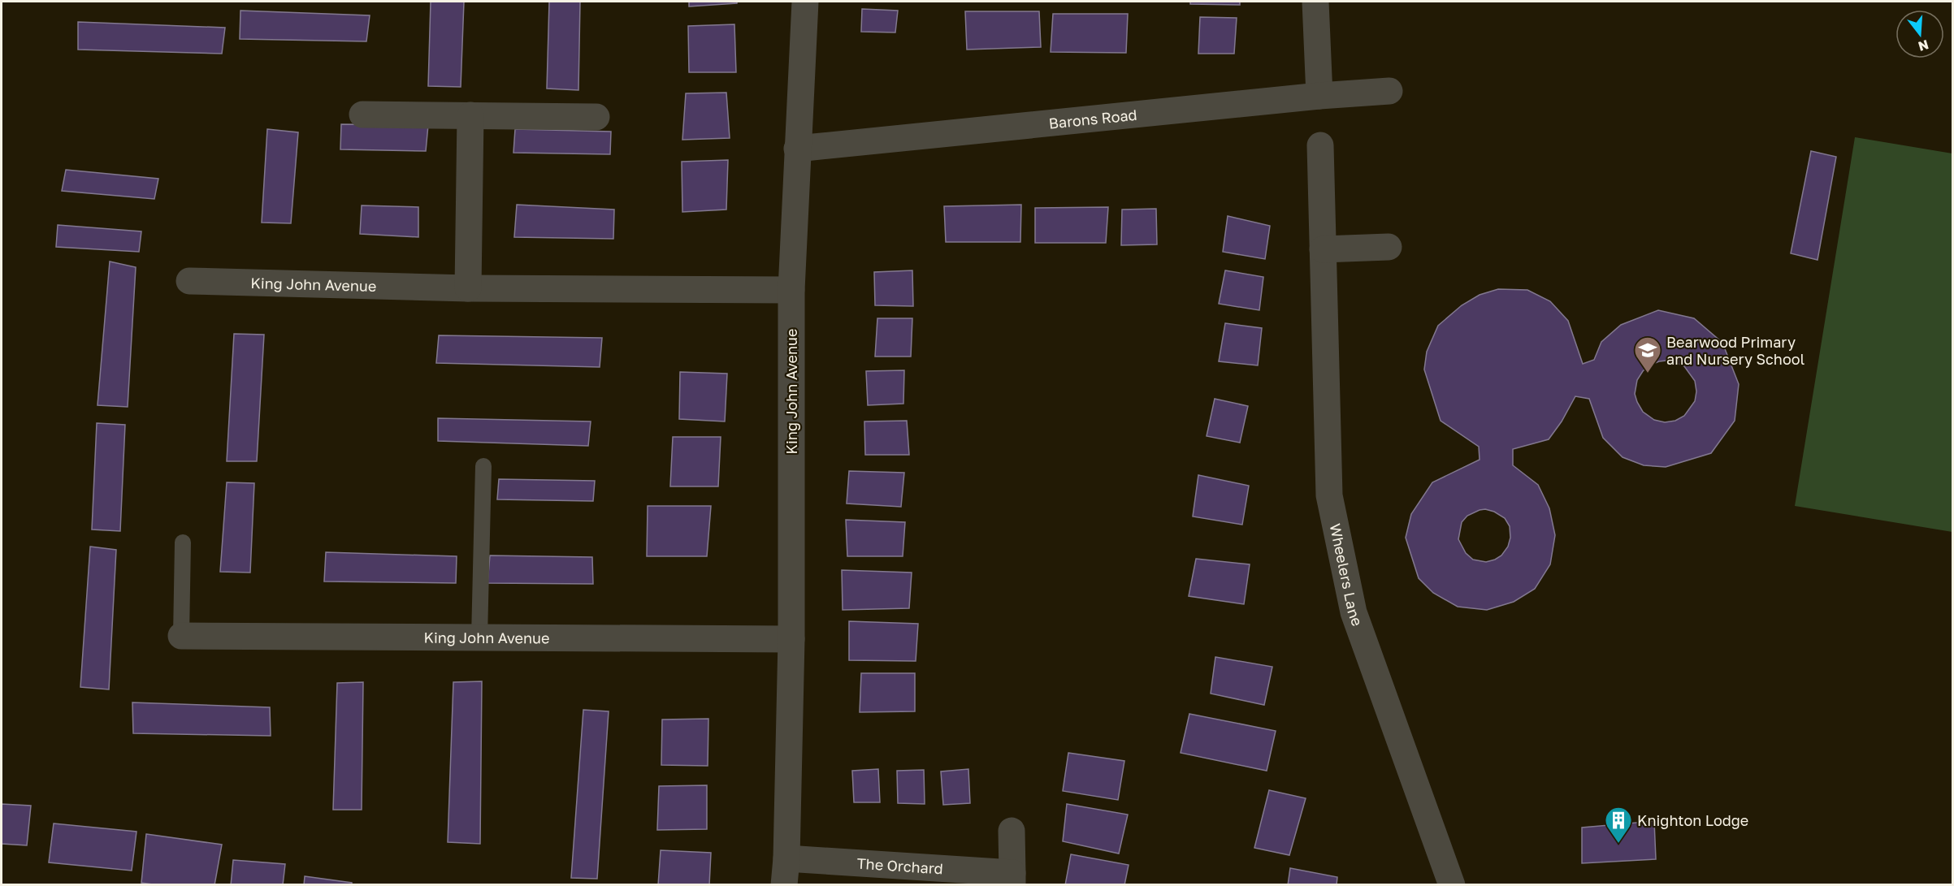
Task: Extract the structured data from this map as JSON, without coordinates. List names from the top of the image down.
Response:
{
  "streets": {
    "street": [
      "Barons Road",
      "King John Avenue",
      "Wheelers Lane",
      "The Orchard"
    ]
  },
  "crossings": [
    ["Barons Road", "King John Avenue"],
    ["King John Avenue", "The Orchard"]
  ],
  "places": {
    "school or university": ["Bearwood Primary and Nursery School"],
    "building": ["Knighton Lodge"]
  },
  "north": "bottom"
}
